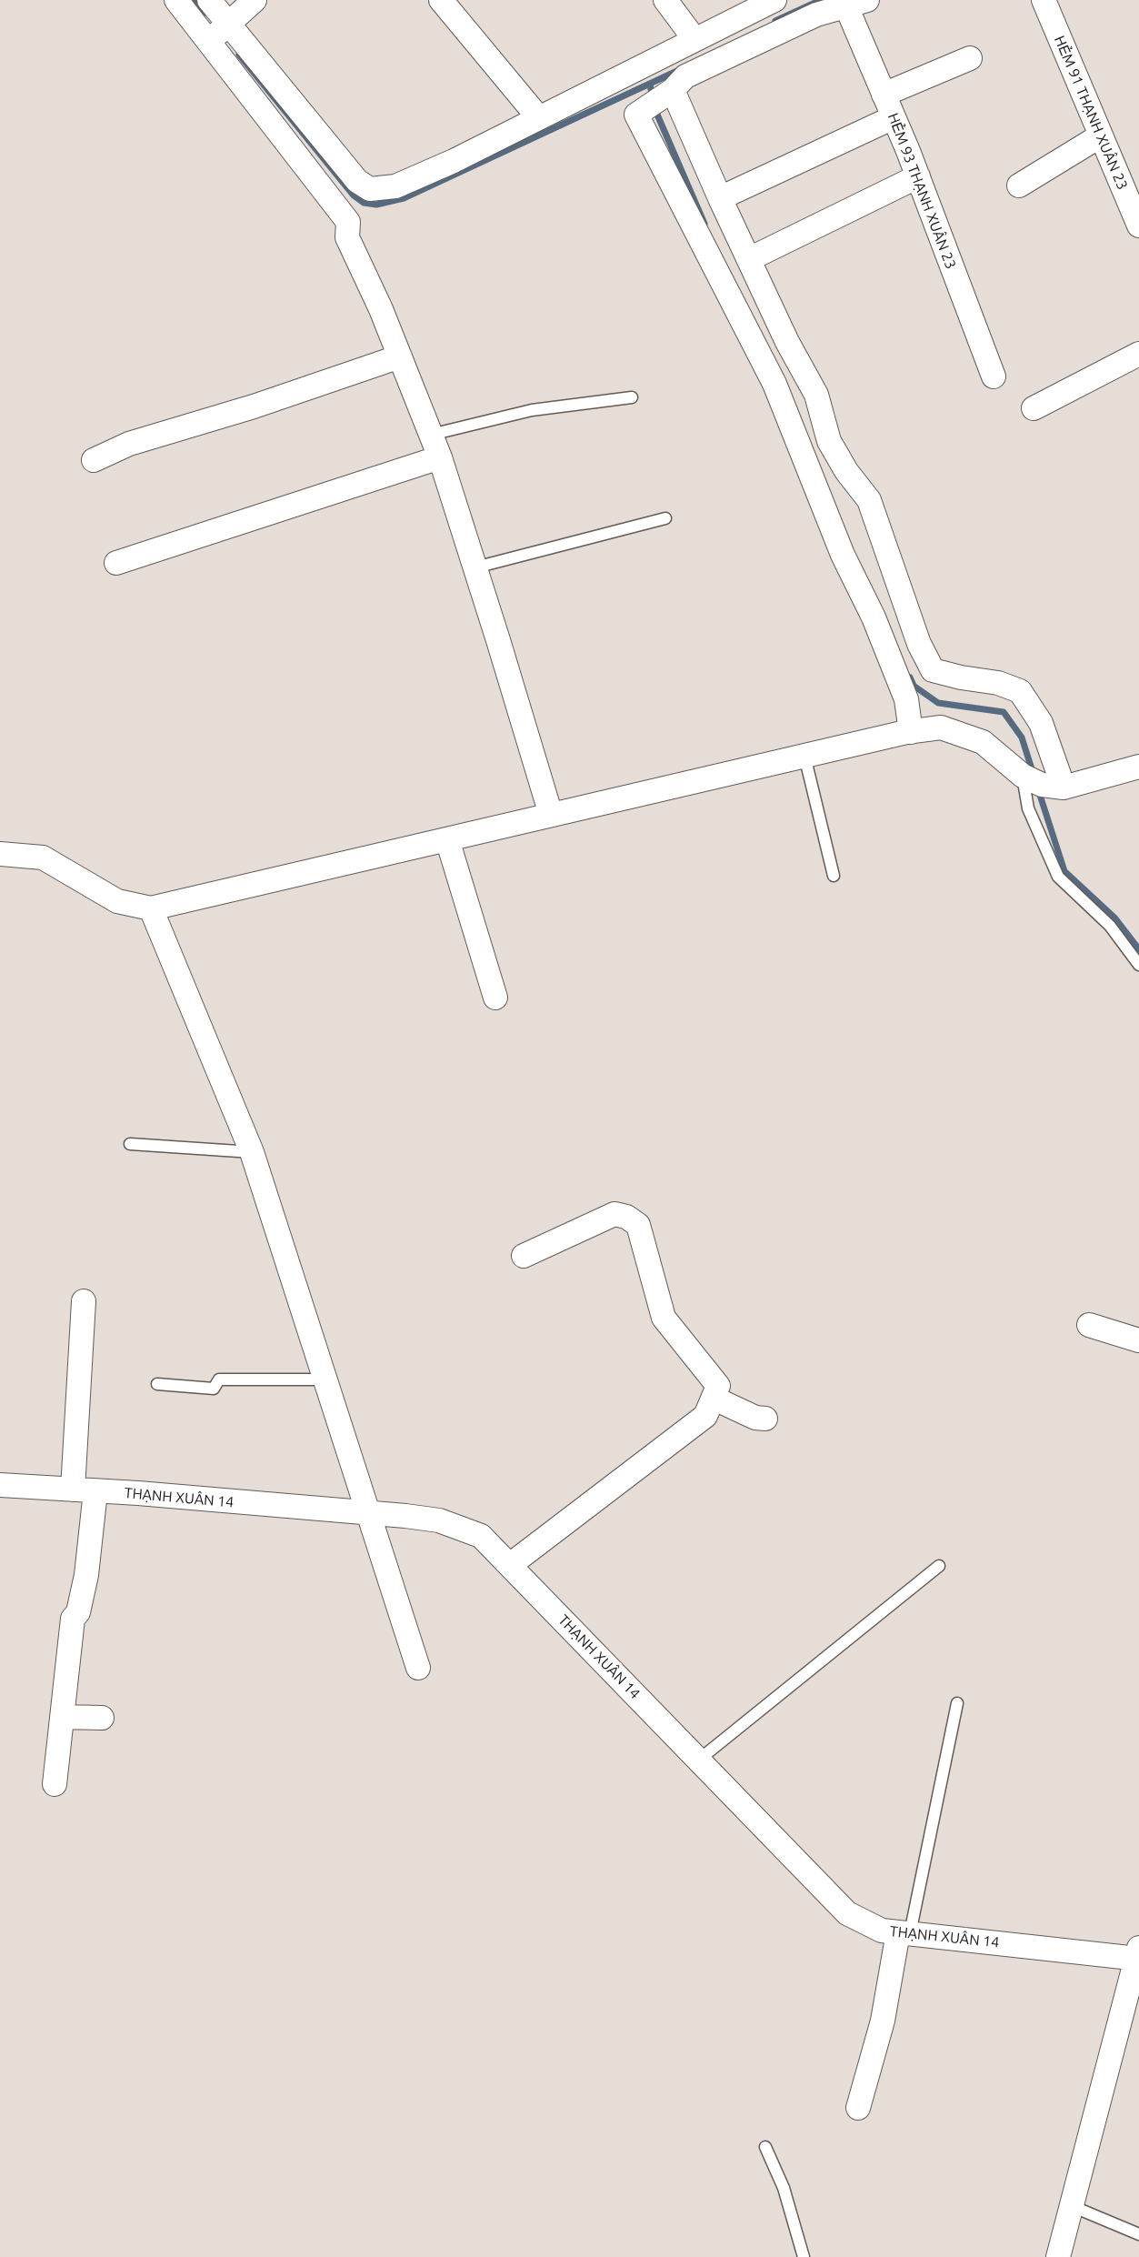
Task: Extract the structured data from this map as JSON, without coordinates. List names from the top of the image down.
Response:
{
  "streets": {
    "street": ["HẺM 91 THẠNH XUÂN 23", "HẺM 93 THẠNH XUÂN 23", "THẠNH XUÂN 14"]
  }
}
